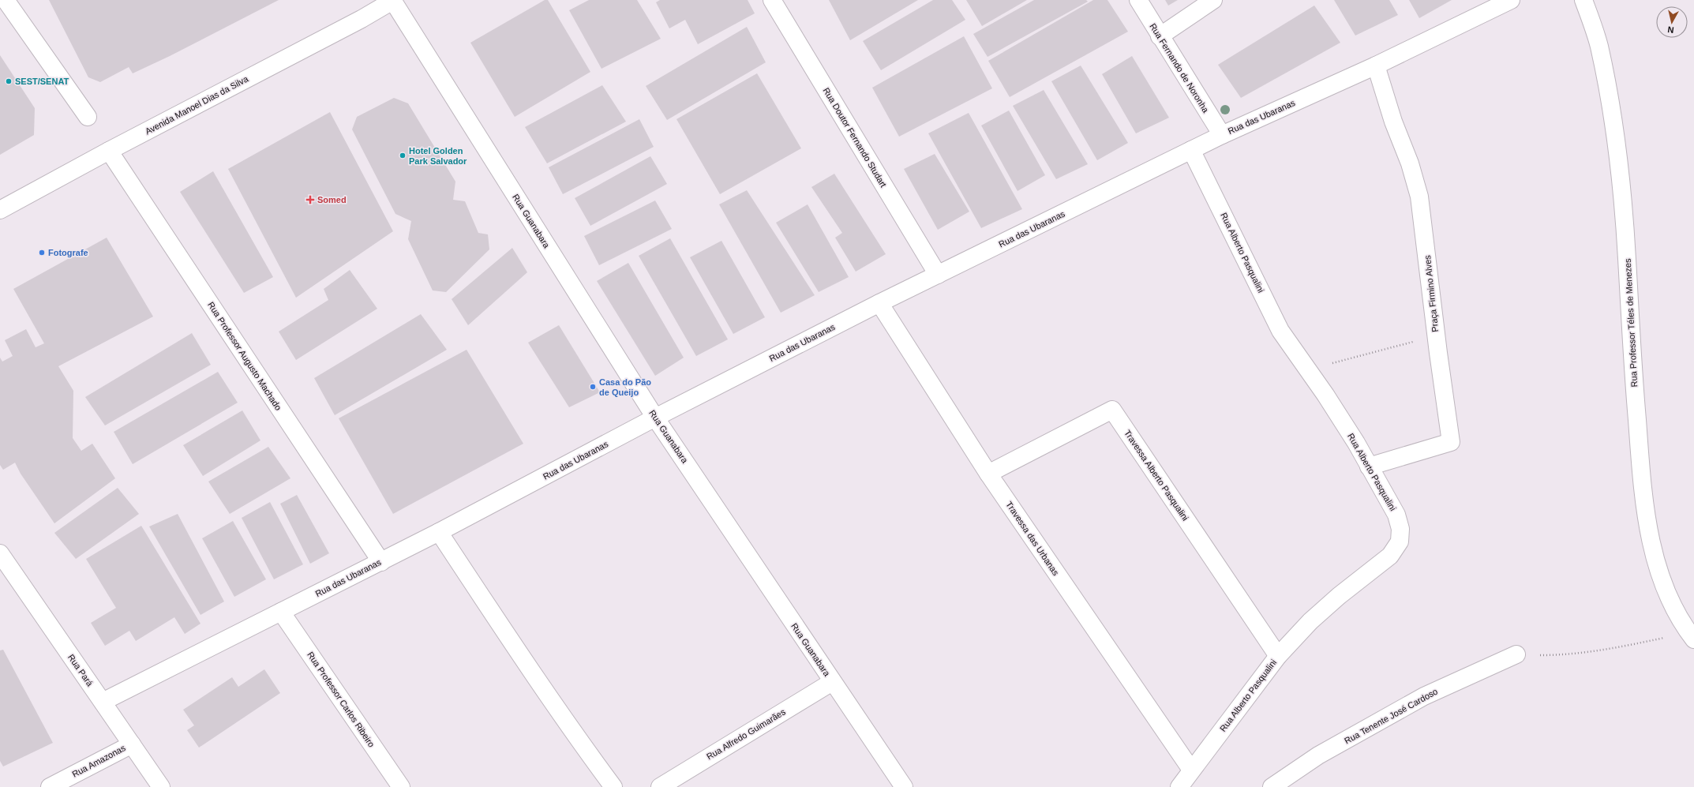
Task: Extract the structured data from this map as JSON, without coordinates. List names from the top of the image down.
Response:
{
  "streets": {
    "street": [
      "Rua Fernando de Noronha",
      "Avenida Manoel Dias da Silva",
      "Rua das Ubaranas",
      "Rua Doutor Fernando Studart",
      "Rua Guanabara",
      "Rua Alberto Pasqualini",
      "Praça Firmino Alves",
      "Rua Professor Téles de Menezes",
      "Rua Professor Augusto Machado",
      "Travessa Alberto Pasqualini",
      "Travessa das Urbanas",
      "Rua Pará",
      "Rua Professor Carlos Ribeiro",
      "Rua Tenente José Cardoso",
      "Rua Alfredo Guimarães",
      "Rua Amazonas"
    ]
  },
  "crossings": [
    ["Rua Fernando de Noronha", "Rua das Ubaranas"],
    ["Avenida Manoel Dias da Silva", "Rua Guanabara"],
    ["Avenida Manoel Dias da Silva", "Rua Professor Augusto Machado"],
    ["Rua das Ubaranas", "Rua Doutor Fernando Studart"],
    ["Rua das Ubaranas", "Rua Guanabara"],
    ["Rua das Ubaranas", "Rua Alberto Pasqualini"],
    ["Rua das Ubaranas", "Praça Firmino Alves"],
    ["Rua das Ubaranas", "Rua Professor Augusto Machado"],
    ["Rua das Ubaranas", "Travessa das Urbanas"],
    ["Rua das Ubaranas", "Rua Pará"],
    ["Rua das Ubaranas", "Rua Professor Carlos Ribeiro"],
    ["Rua Guanabara", "Rua Alfredo Guimarães"],
    ["Rua Alberto Pasqualini", "Praça Firmino Alves"],
    ["Rua Alberto Pasqualini", "Travessa Alberto Pasqualini"],
    ["Rua Alberto Pasqualini", "Travessa das Urbanas"],
    ["Travessa Alberto Pasqualini", "Travessa das Urbanas"],
    ["Rua Pará", "Rua Amazonas"]
  ],
  "places": {
    "other": [
      "SEST/SENAT",
      "Hotel Golden Park Salvador",
      "Fotografe",
      "Casa do Pão de Queijo"
    ],
    "health": ["Somed"]
  },
  "north": "bottom"
}
